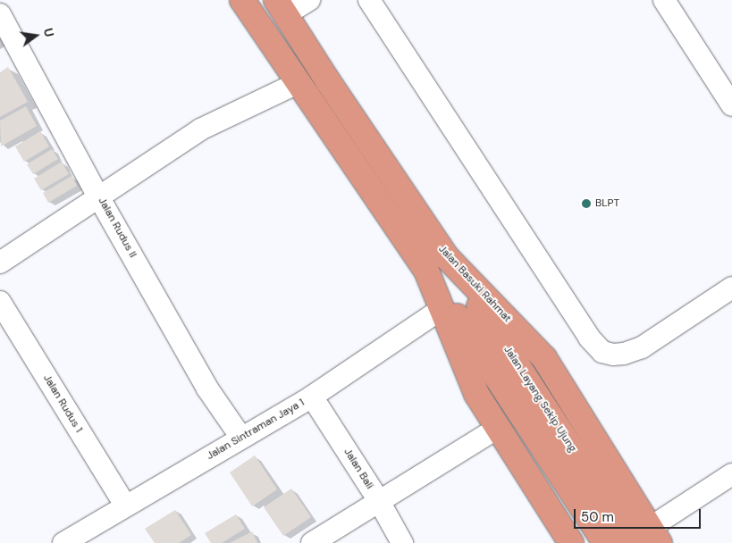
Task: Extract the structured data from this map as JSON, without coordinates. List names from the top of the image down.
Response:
{
  "streets": {
    "highway": ["Jalan Basuki Rahmat"],
    "street": [
      "Jalan Rudus II",
      "Jalan Rudus 1",
      "Jalan Sintraman Jaya 1",
      "Jalan Bali"
    ]
  },
  "crossings": [
    ["Jalan Rudus II", "Jalan Sintraman Jaya 1"],
    ["Jalan Rudus 1", "Jalan Sintraman Jaya 1"],
    ["Jalan Sintraman Jaya 1", "Jalan Bali"]
  ],
  "places": ["BLPT"],
  "scale_bar": "50 m",
  "north": "right"
}
